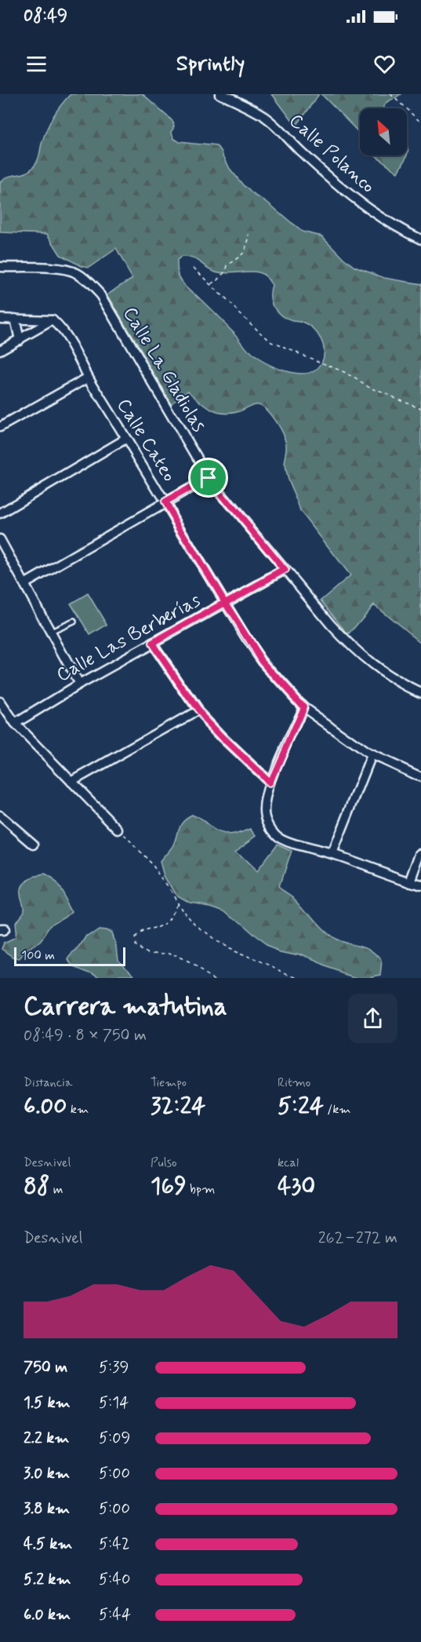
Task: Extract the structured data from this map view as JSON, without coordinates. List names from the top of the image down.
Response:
{
  "streets": {
    "street": [
      "Calle Polanco",
      "Calle La Gladiolas",
      "Calle Cateo",
      "Calle Las Berberías"
    ]
  },
  "crossings": [
    ["Calle La Gladiolas", "Calle Las Berberías"],
    ["Calle Cateo", "Calle Las Berberías"]
  ],
  "scale_bar": "100 m",
  "north": "top left",
  "page": {
    "status": "08:49",
    "header": "Sprintly",
    "scale": "100 m",
    "heading": ["Carrera matutina", "08:49 · 8 × 750 m"],
    "stats": [
      ["Distancia", "6.00 km"],
      ["Tiempo", "32:24"],
      ["Ritmo", "5:24 /km"],
      ["Desnivel", "88 m"],
      ["Pulso", "169 bpm"],
      ["kcal", "430"]
    ],
    "chart": ["Desnivel", "262–272 m"],
    "list": [
      {
        "name": "750 m",
        "note": "5:39"
      },
      {
        "name": "1.5 km",
        "note": "5:14"
      },
      {
        "name": "2.2 km",
        "note": "5:09"
      },
      {
        "name": "3.0 km",
        "note": "5:00"
      },
      {
        "name": "3.8 km",
        "note": "5:00"
      },
      {
        "name": "4.5 km",
        "note": "5:42"
      },
      {
        "name": "5.2 km",
        "note": "5:40"
      },
      {
        "name": "6.0 km",
        "note": "5:44"
      }
    ]
  }
}
